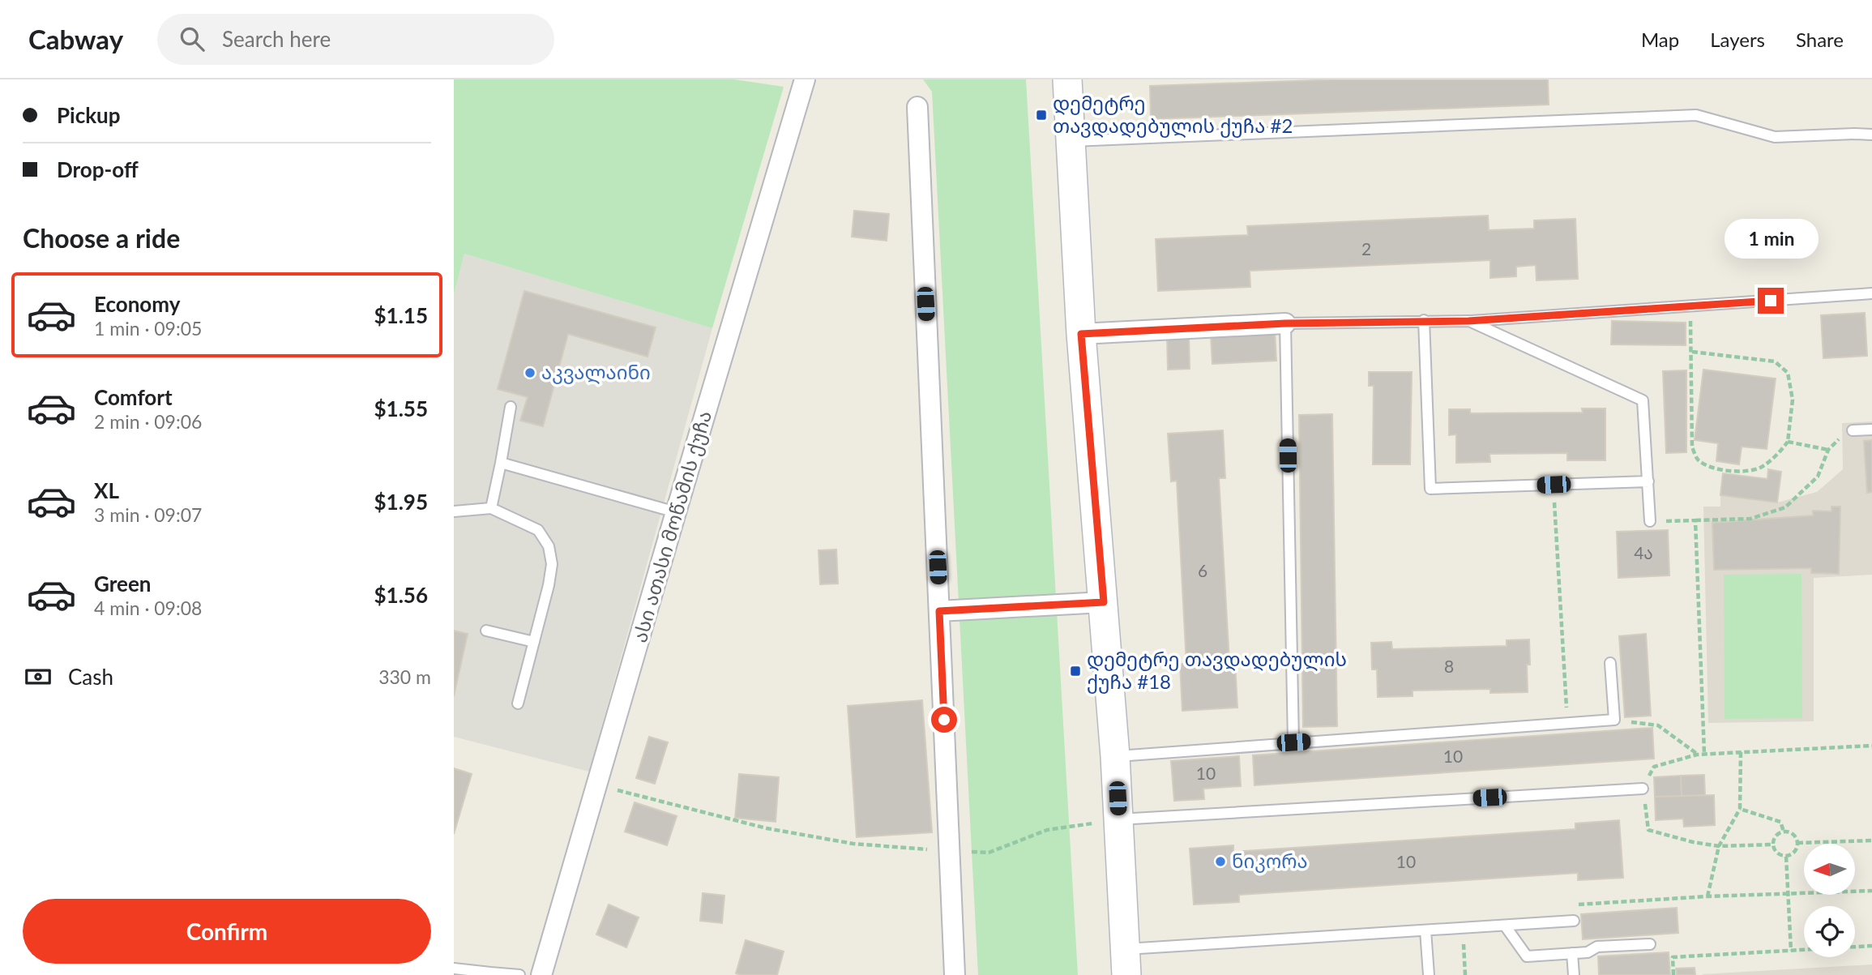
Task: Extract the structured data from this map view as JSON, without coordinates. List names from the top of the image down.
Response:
{
  "streets": {
    "street": ["ასი ათასი მოწამის ქუჩა"]
  },
  "places": {
    "transit": ["დემეტრე თავდადებულის ქუჩა #2", "დემეტრე თავდადებულის ქუჩა #18"],
    "other": ["აკვალაინი", "ნიკორა"]
  },
  "house_numbers": [
    "2",
    "4ა",
    "6",
    "8",
    "10",
    "10",
    "10"
  ],
  "north": "left",
  "page": {
    "header": "Cabway",
    "search": "Search here",
    "nav": ["Map", "Layers", "Share"],
    "banner": ["Pickup", "Drop-off"],
    "heading": "Choose a ride",
    "bubble": "1 min",
    "list": [
      {
        "name": "Economy",
        "note": "1 min · 09:05",
        "value": "$1.15"
      },
      {
        "name": "Comfort",
        "note": "2 min · 09:06",
        "value": "$1.55"
      },
      {
        "name": "XL",
        "note": "3 min · 09:07",
        "value": "$1.95"
      },
      {
        "name": "Green",
        "note": "4 min · 09:08",
        "value": "$1.56"
      }
    ],
    "pay": ["Cash", "330 m"],
    "buttons": "Confirm"
  }
}
